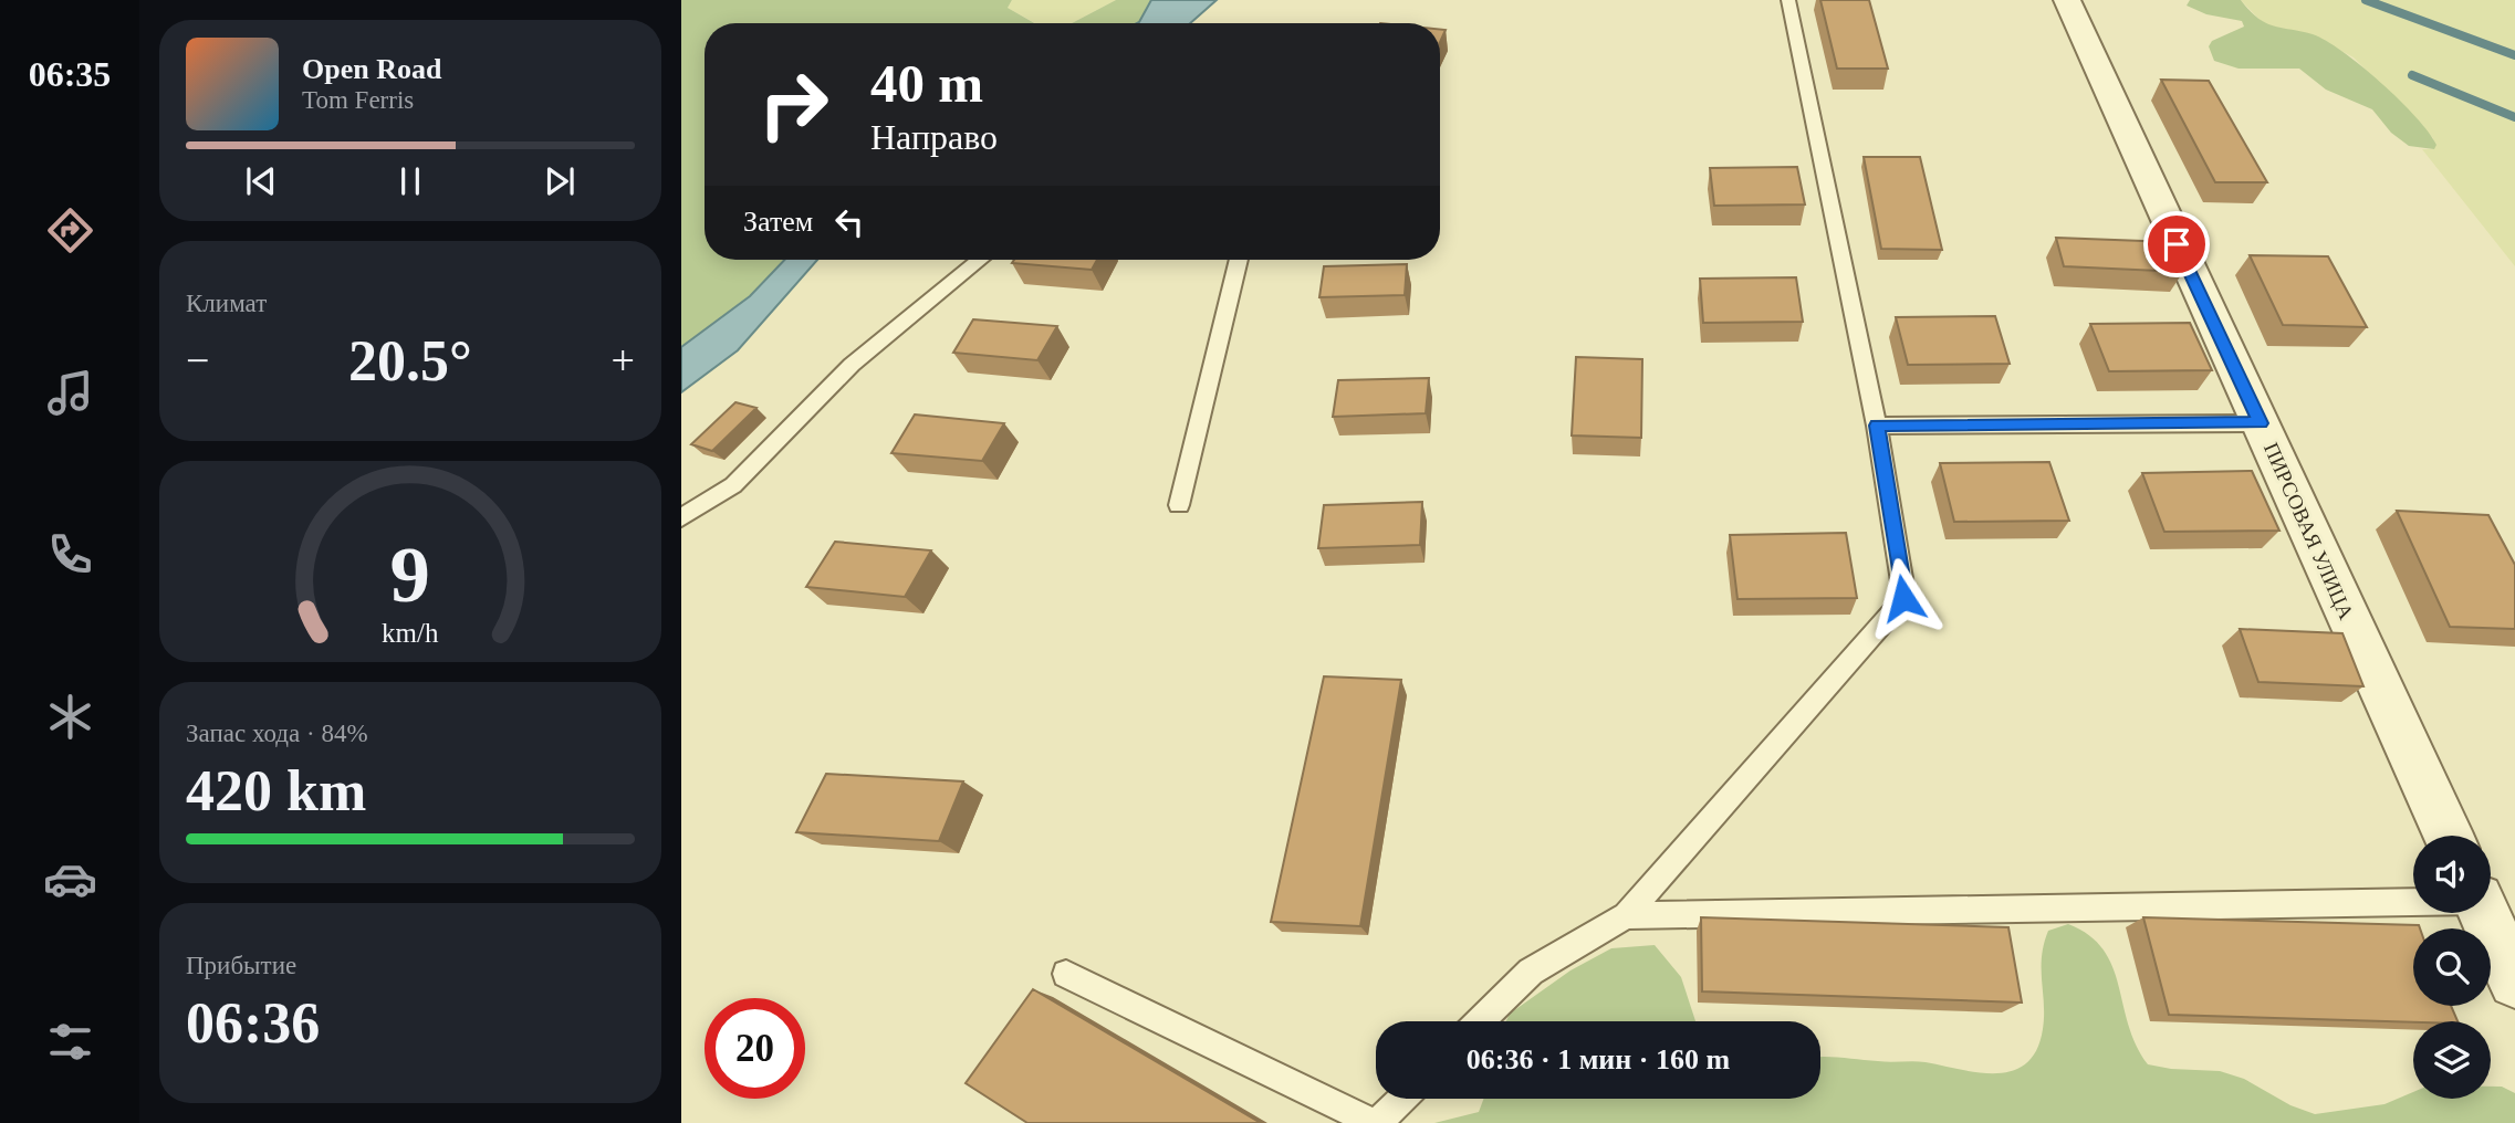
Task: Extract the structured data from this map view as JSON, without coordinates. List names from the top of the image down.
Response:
{
  "streets": {
    "street": ["ПИРСОВАЯ УЛИЦА"]
  },
  "page": {
    "tabs": "06:35",
    "turn": ["40 m", "Направо"],
    "song": ["Open Road", "Tom Ferris"],
    "then": "Затем",
    "tile": [
      "Климат",
      ["Запас хода · 84%", "420 km"],
      ["Прибытие", "06:36"]
    ],
    "heat": ["−", "20.5°", "+"],
    "limit": "20",
    "trip": "06:36 · 1 мин · 160 m",
    "gauge": ["9", "km/h"]
  }
}
